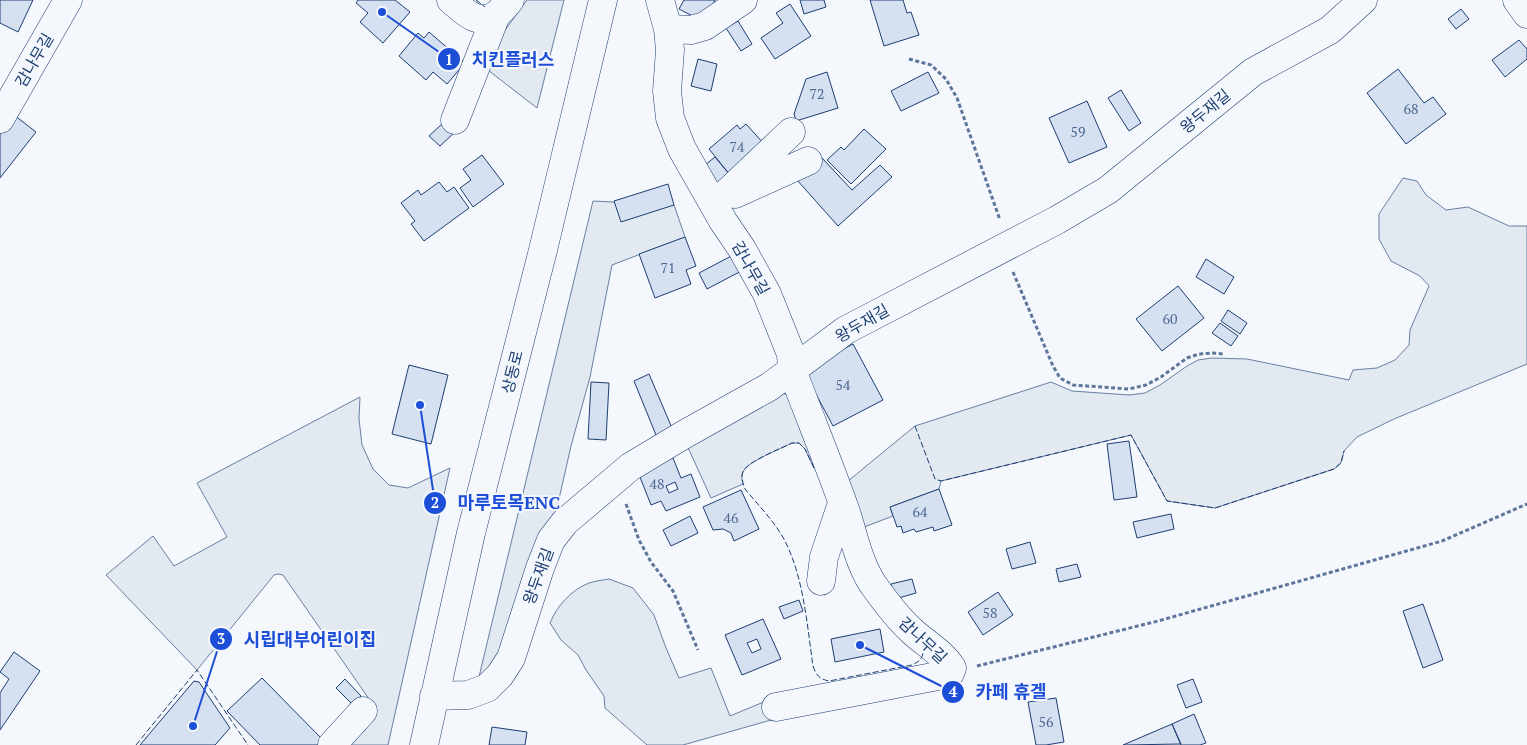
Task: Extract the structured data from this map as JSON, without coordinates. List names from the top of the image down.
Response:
{
  "streets": {
    "street": ["감나무길", "왕두재길", "상동로"]
  },
  "crossings": [
    ["감나무길", "왕두재길"],
    ["왕두재길", "상동로"]
  ],
  "places": [
    "치킨플러스",
    "마루토목ENC",
    "카페 휴겔",
    "시립대부어린이집"
  ],
  "house_numbers": [
    "72",
    "68",
    "59",
    "74",
    "71",
    "60",
    "54",
    "48",
    "64",
    "46",
    "58",
    "56"
  ]
}
